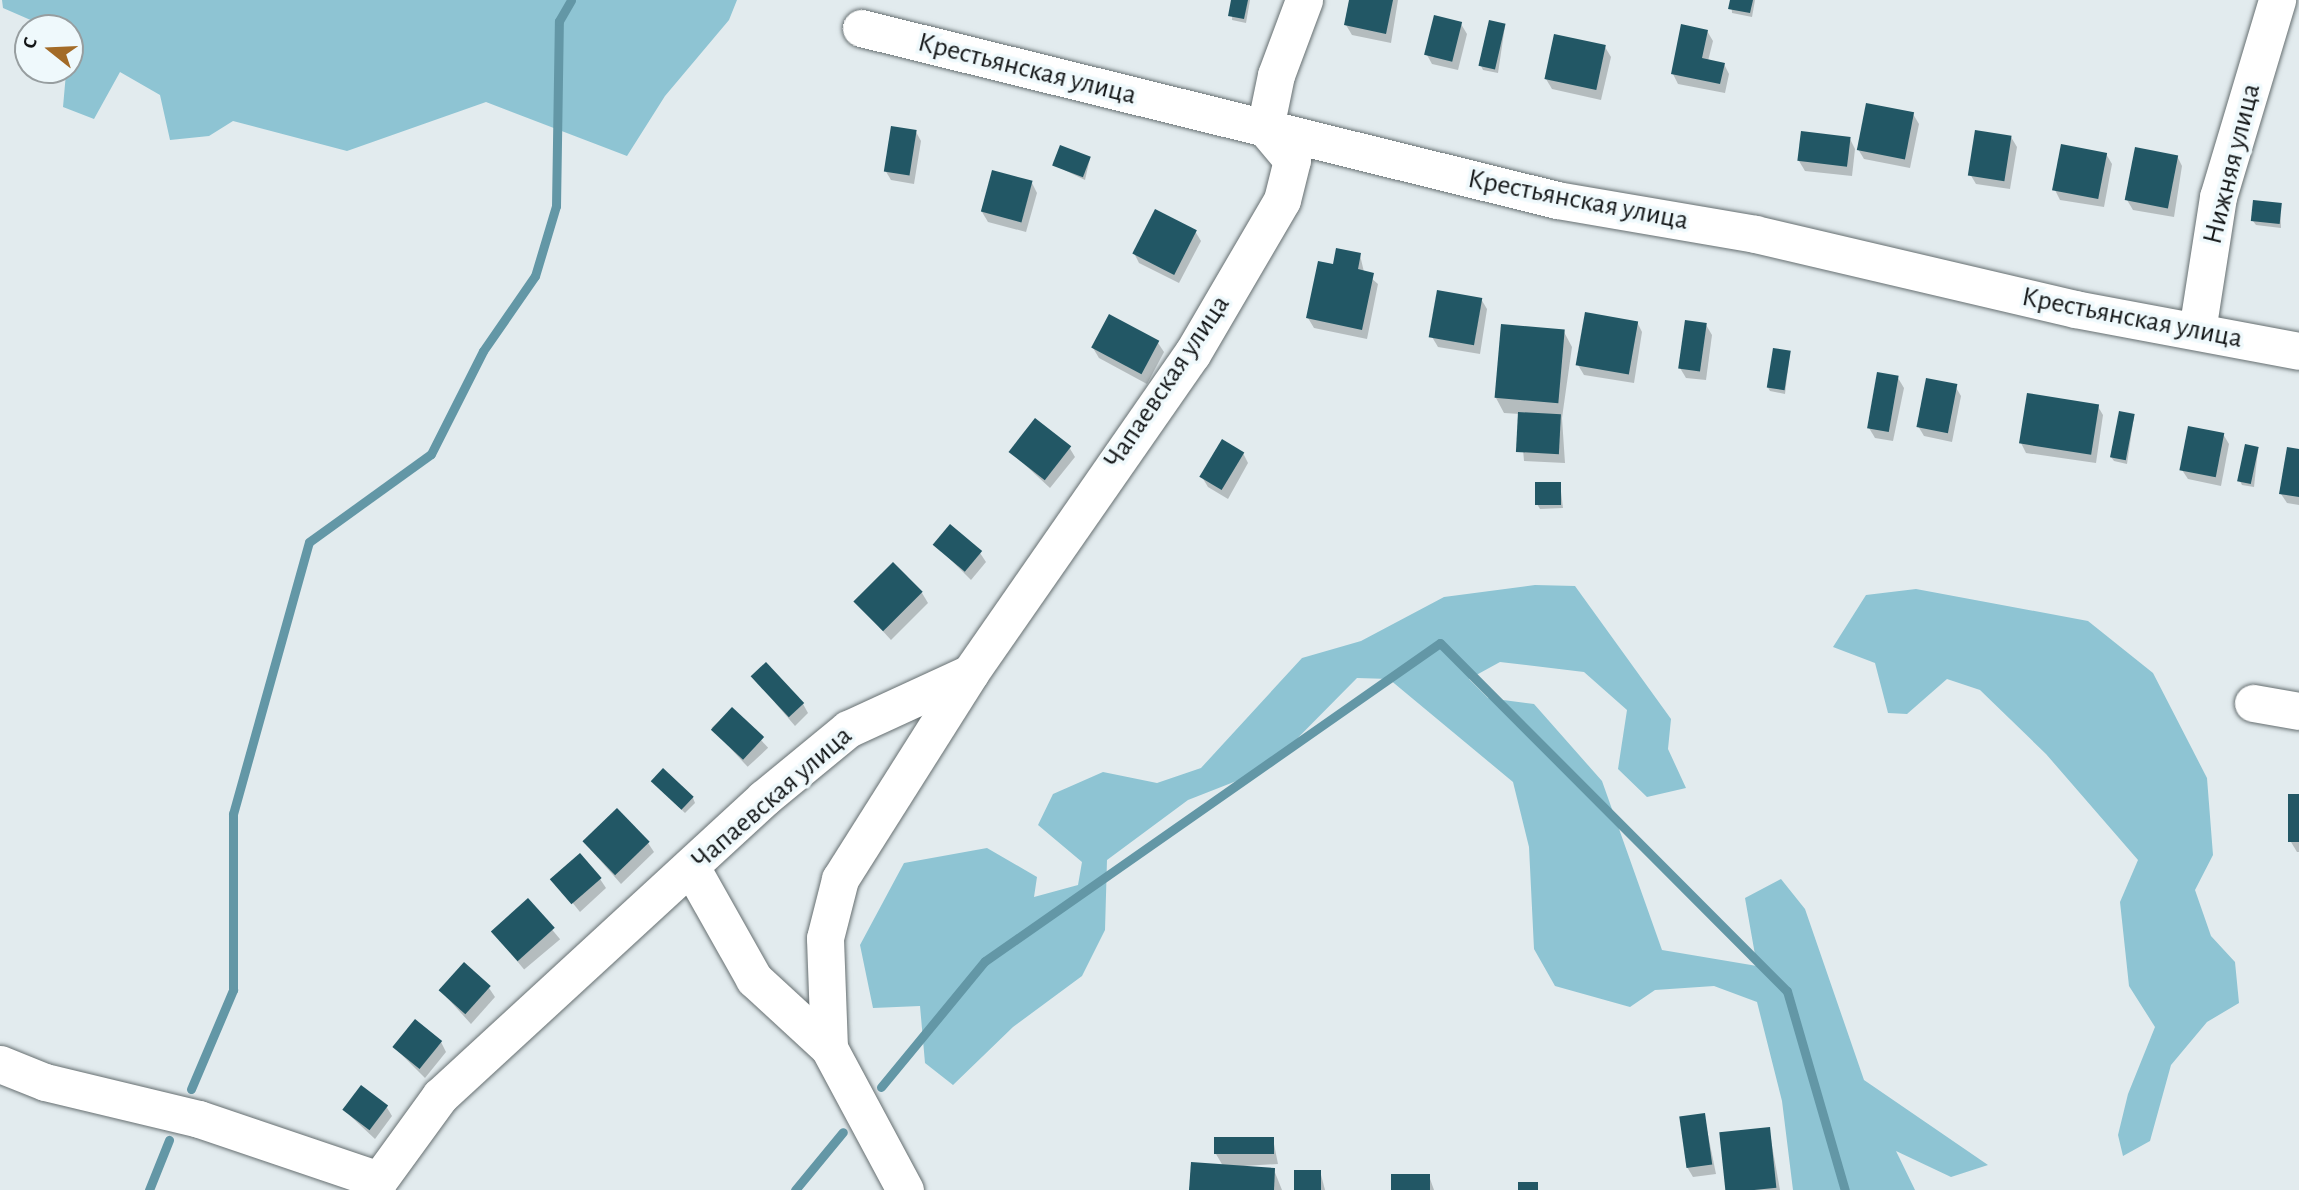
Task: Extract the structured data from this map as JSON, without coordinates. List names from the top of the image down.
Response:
{
  "streets": {
    "street": ["Крестьянская улица", "Нижняя улица", "Чапаевская улица"]
  },
  "crossings": [
    ["Крестьянская улица", "Нижняя улица"],
    ["Крестьянская улица", "Чапаевская улица"]
  ],
  "north": "left"
}
